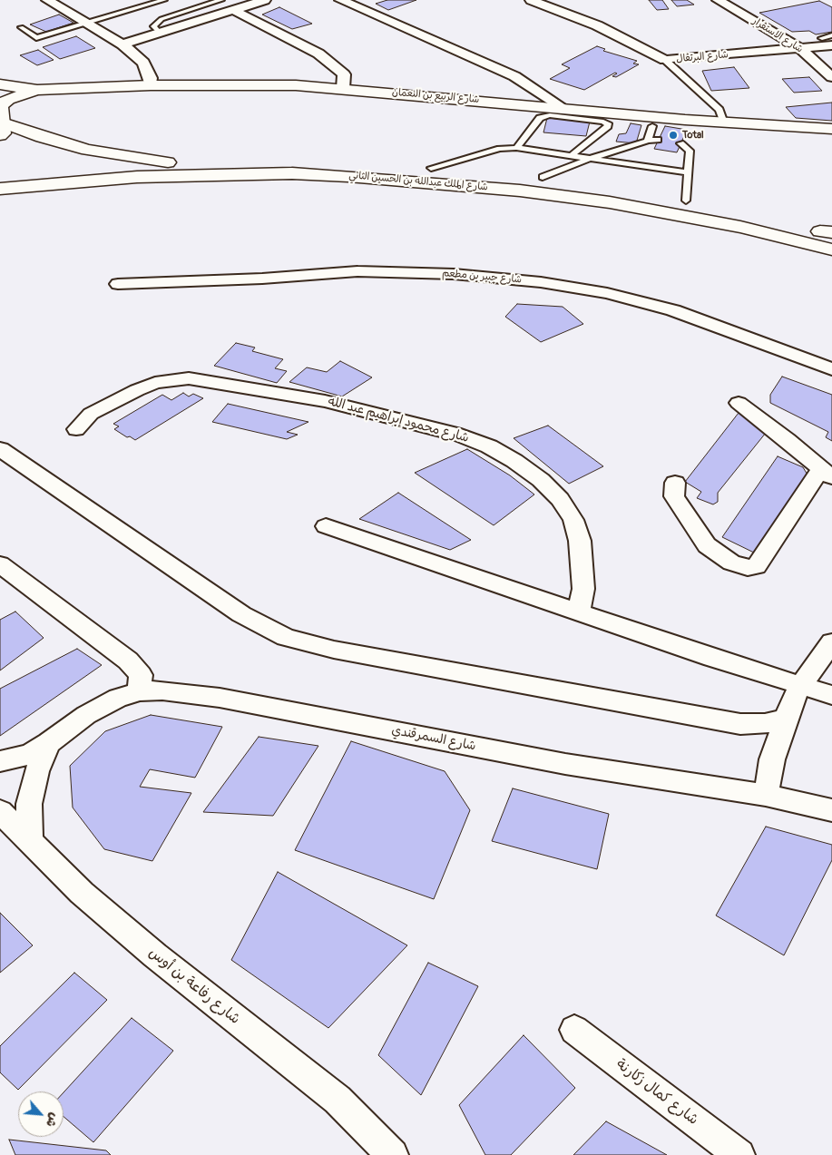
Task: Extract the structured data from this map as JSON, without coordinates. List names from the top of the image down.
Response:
{
  "streets": {
    "main road": ["شارع الربيع بن النعمان", "شارع الملك عبدالله بن الحسين الثاني"],
    "street": [
      "شارع الاستقرار",
      "شارع البرتقال",
      "شارع جبير بن مطعم",
      "شارع محمود إبراهيم عبد الله",
      "شارع السمرقندي",
      "شارع رفاعة بن أوس",
      "شارع كمال زكارنة"
    ]
  },
  "crossings": [
    ["شارع الاستقرار", "شارع البرتقال"]
  ],
  "places": ["Total"],
  "north": "bottom right"
}
